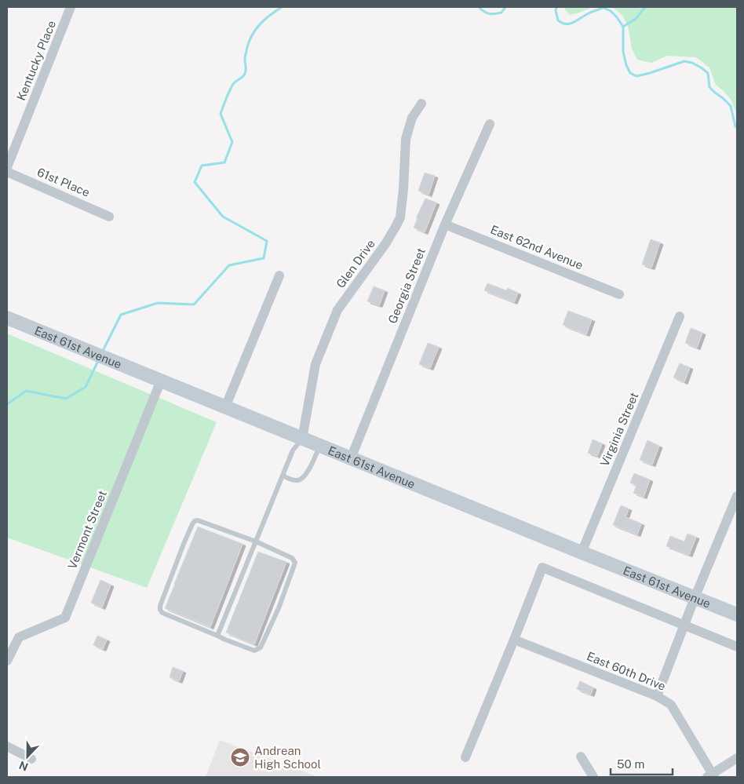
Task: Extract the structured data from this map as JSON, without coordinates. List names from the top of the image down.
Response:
{
  "streets": {
    "main road": ["East 61st Avenue"],
    "street": [
      "Kentucky Place",
      "61st Place",
      "East 62nd Avenue",
      "Glen Drive",
      "Georgia Street",
      "Virginia Street",
      "Vermont Street",
      "East 60th Drive"
    ]
  },
  "crossings": [
    ["East 62nd Avenue", "Georgia Street"],
    ["Glen Drive", "East 61st Avenue"],
    ["Georgia Street", "East 61st Avenue"],
    ["East 61st Avenue", "Virginia Street"],
    ["East 61st Avenue", "Vermont Street"]
  ],
  "places": {
    "school or university": ["Andrean High School"]
  },
  "scale_bar": "50 m",
  "north": "bottom"
}
